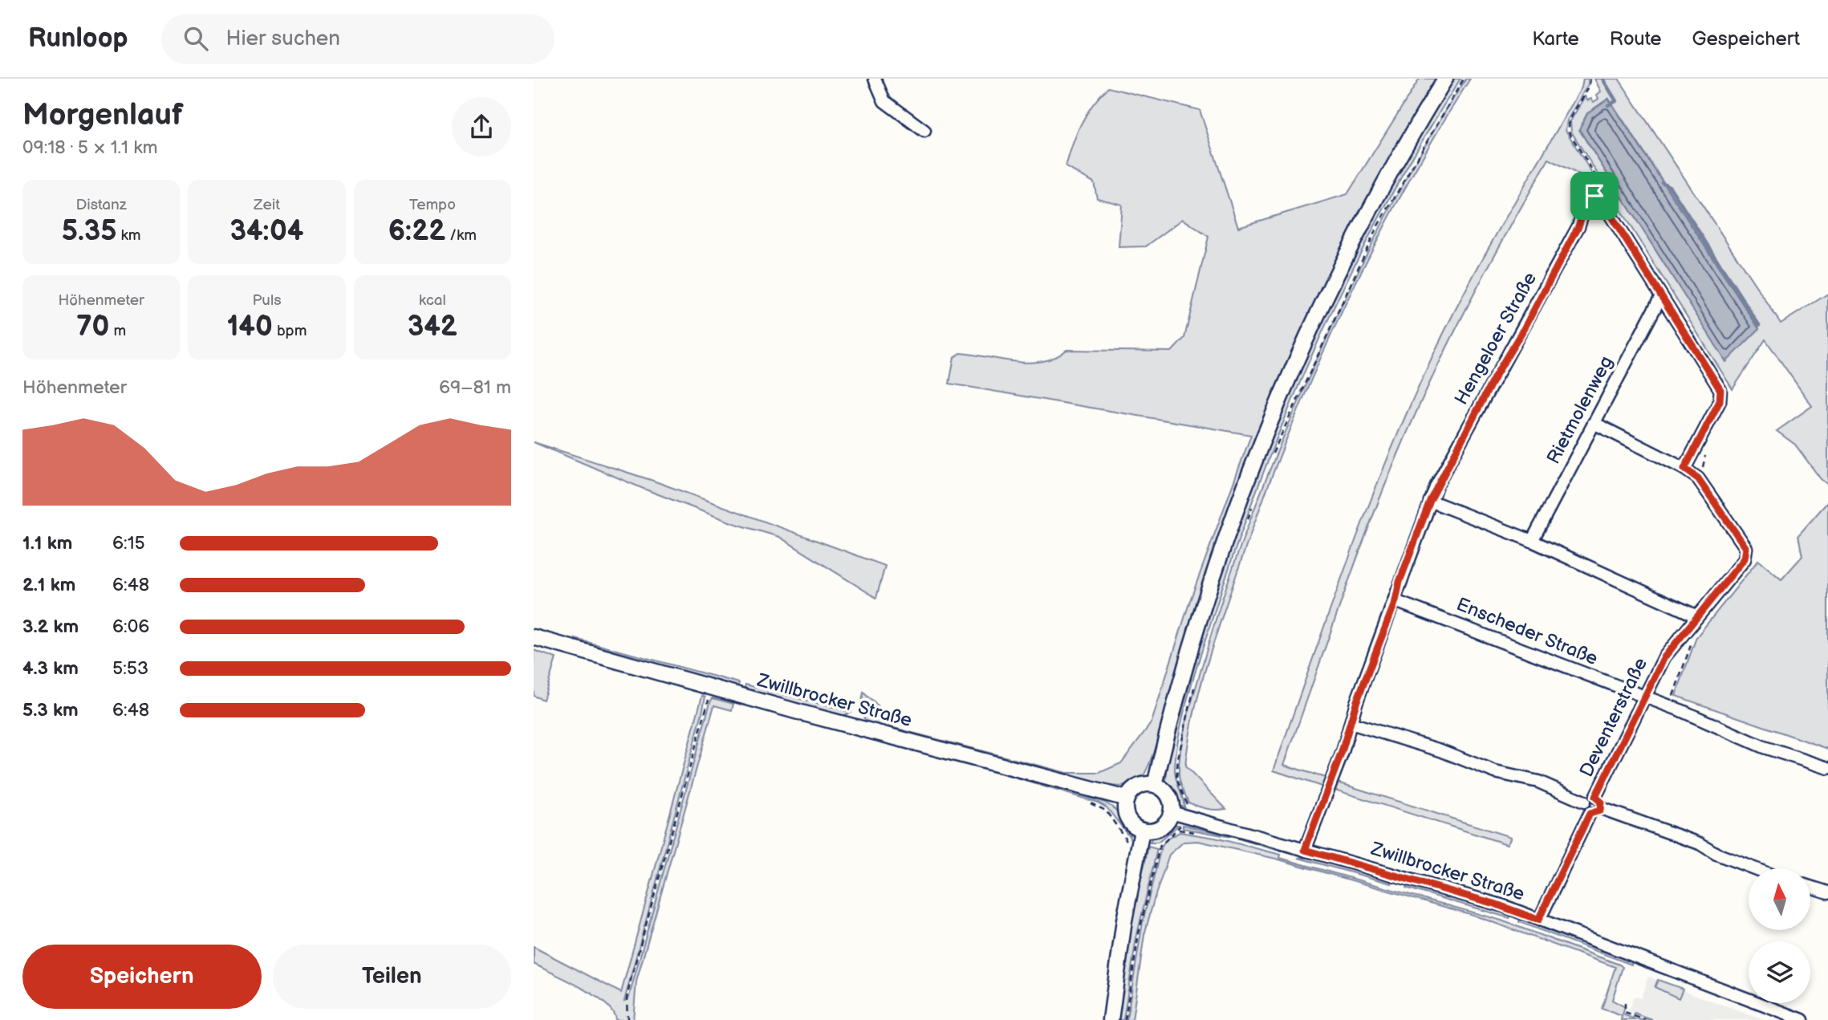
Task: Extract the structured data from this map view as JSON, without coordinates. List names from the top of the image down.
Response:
{
  "streets": {
    "main road": ["Zwillbrocker Straße"],
    "street": [
      "Hengeloer Straße",
      "Rietmolenweg",
      "Enscheder Straße",
      "Deventerstraße"
    ]
  },
  "crossings": [
    ["Hengeloer Straße", "Rietmolenweg"],
    ["Hengeloer Straße", "Enscheder Straße"],
    ["Rietmolenweg", "Deventerstraße"],
    ["Enscheder Straße", "Deventerstraße"]
  ],
  "north": "top",
  "page": {
    "header": "Runloop",
    "search": "Hier suchen",
    "nav": ["Karte", "Route", "Gespeichert"],
    "heading": ["Morgenlauf", "09:18 · 5 × 1.1 km"],
    "stats": [
      ["Distanz", "5.35 km"],
      ["Zeit", "34:04"],
      ["Tempo", "6:22 /km"],
      ["Höhenmeter", "70 m"],
      ["Puls", "140 bpm"],
      ["kcal", "342"]
    ],
    "chart": ["Höhenmeter", "69–81 m"],
    "list": [
      {
        "name": "1.1 km",
        "note": "6:15"
      },
      {
        "name": "2.1 km",
        "note": "6:48"
      },
      {
        "name": "3.2 km",
        "note": "6:06"
      },
      {
        "name": "4.3 km",
        "note": "5:53"
      },
      {
        "name": "5.3 km",
        "note": "6:48"
      }
    ],
    "buttons": ["Speichern", "Teilen"]
  }
}
